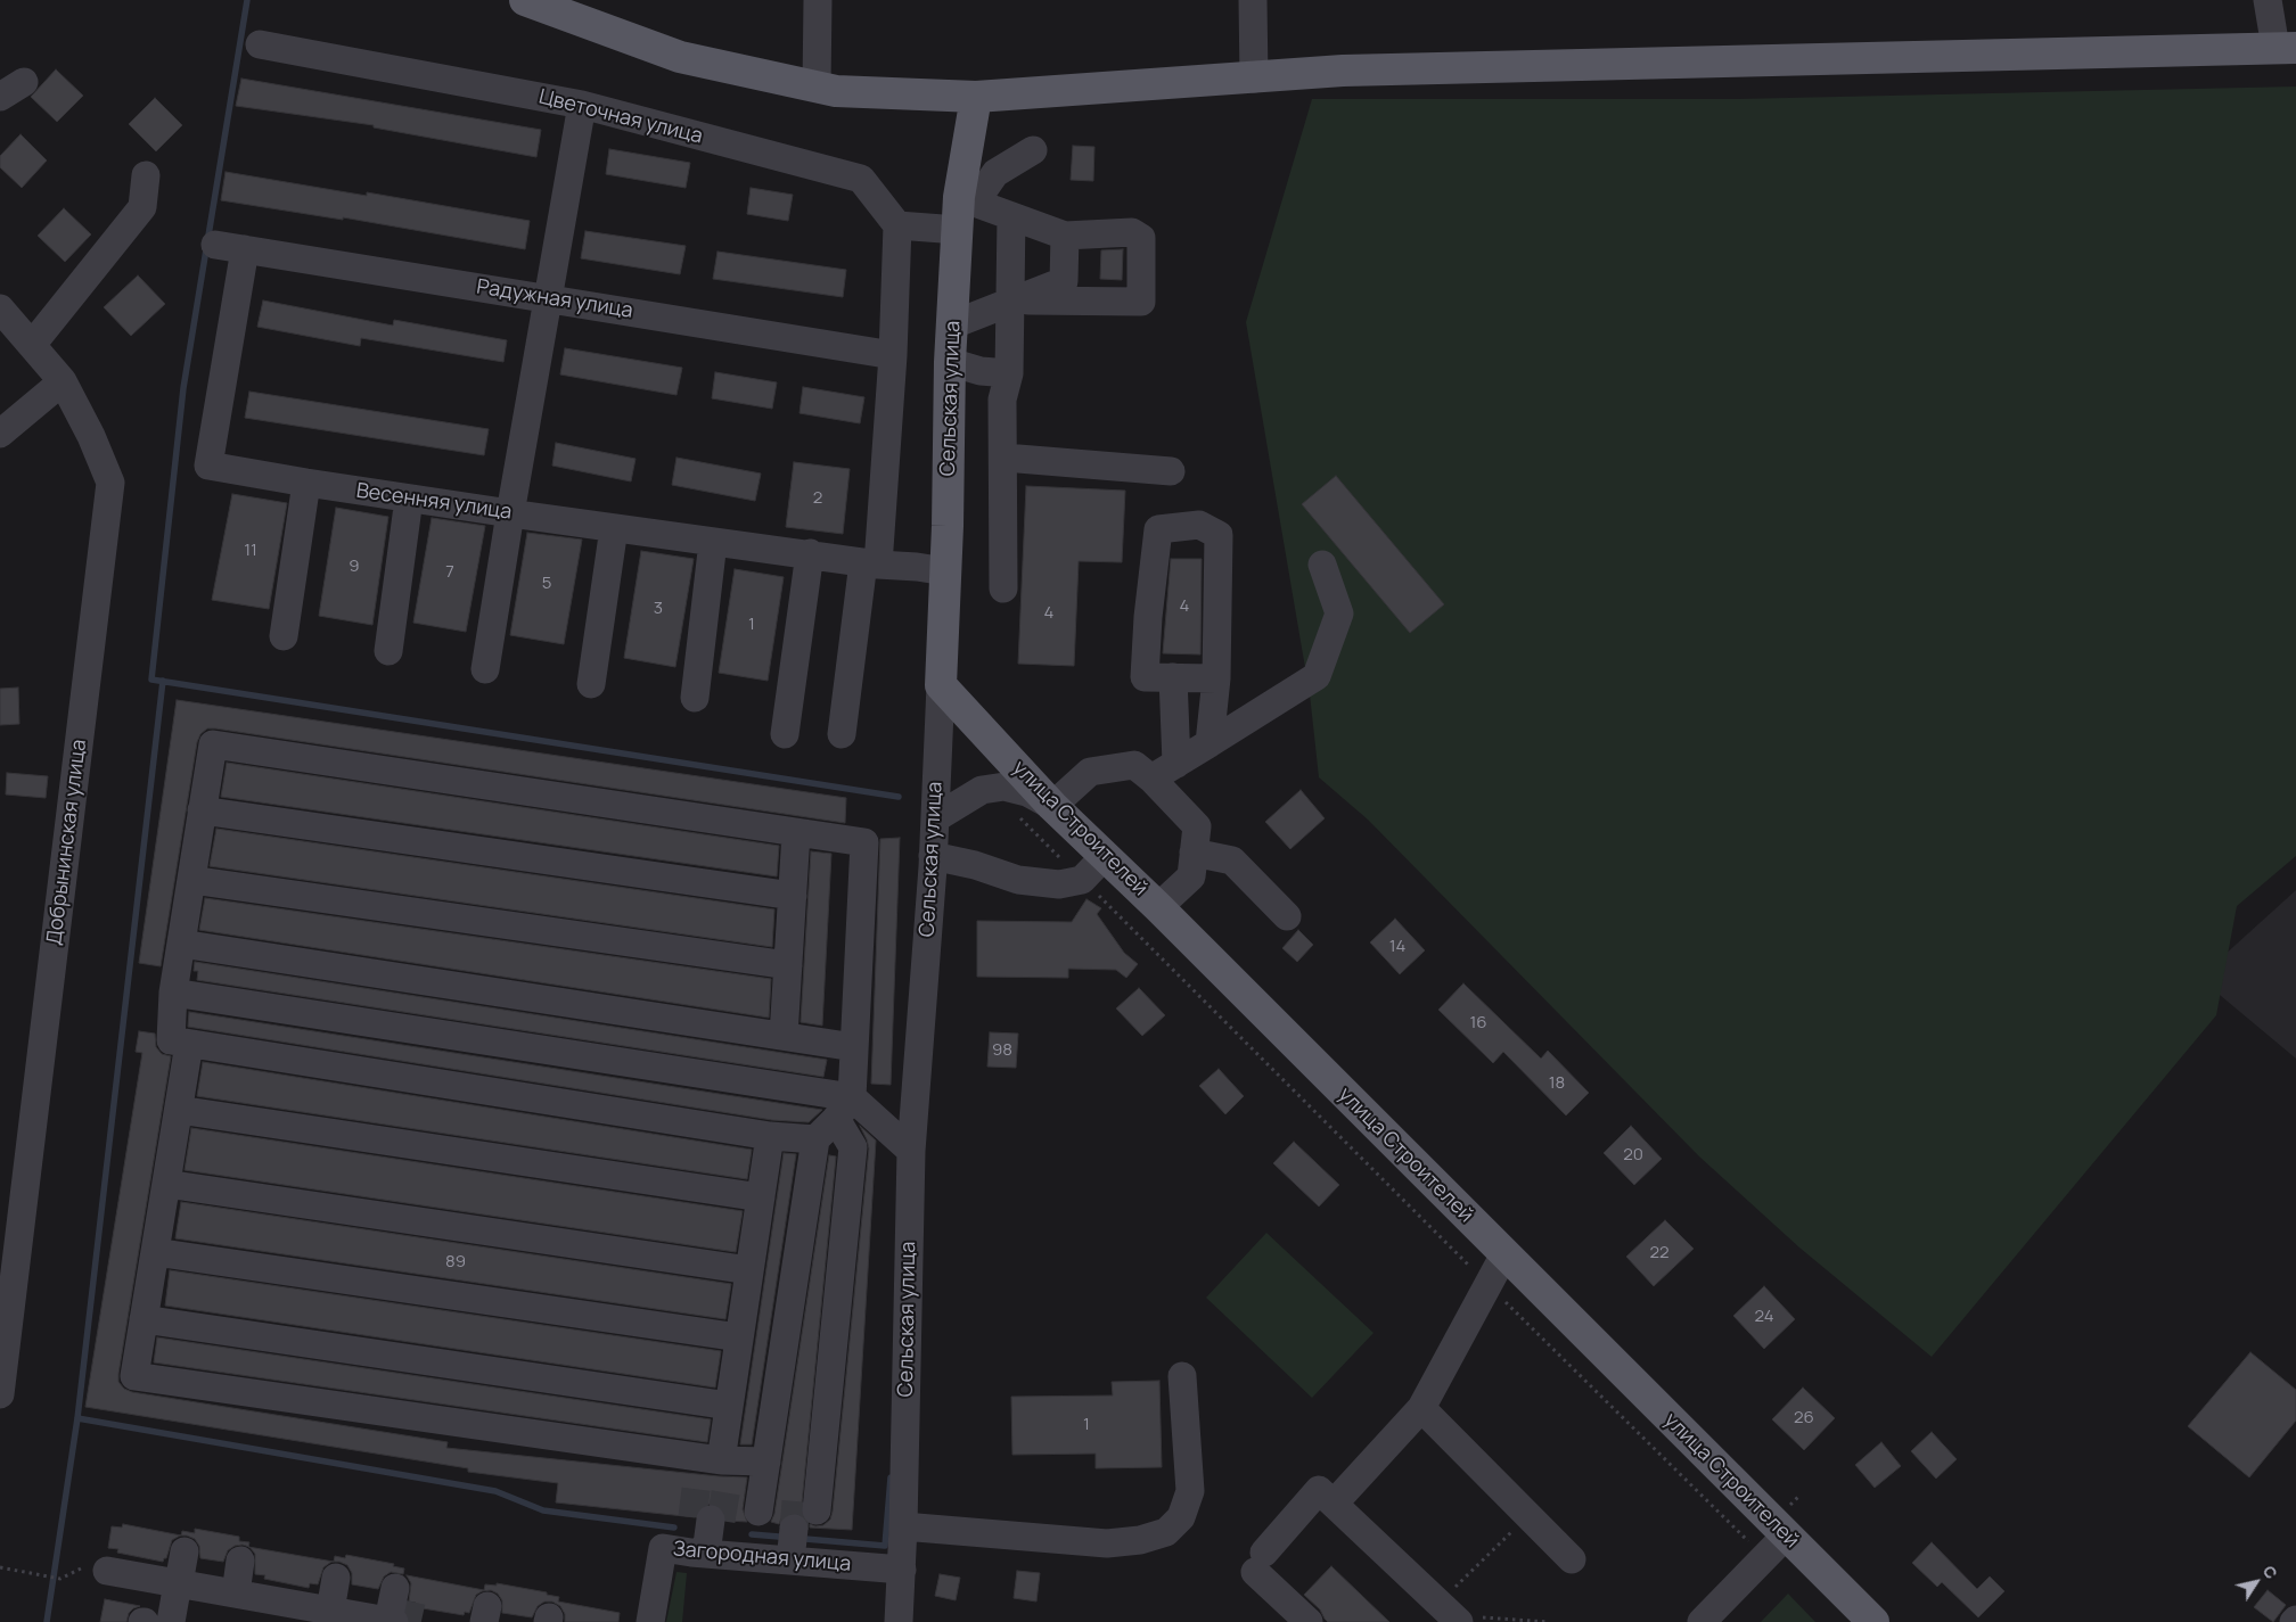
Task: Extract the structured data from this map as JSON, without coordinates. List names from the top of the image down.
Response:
{
  "streets": {
    "main road": ["Сельская улица", "улица Строителей"],
    "street": [
      "Цветочная улица",
      "Радужная улица",
      "Весенняя улица",
      "Добрынинская улица",
      "Загородная улица"
    ]
  },
  "crossings": [
    ["Радужная улица", "Весенняя улица"],
    ["Сельская улица", "Весенняя улица"],
    ["Сельская улица", "улица Строителей"],
    ["Сельская улица", "Загородная улица"]
  ],
  "house_numbers": [
    "2",
    "11",
    "9",
    "7",
    "5",
    "4",
    "3",
    "4",
    "1",
    "14",
    "16",
    "98",
    "18",
    "20",
    "22",
    "89",
    "24",
    "26",
    "1"
  ],
  "north": "top right"
}
